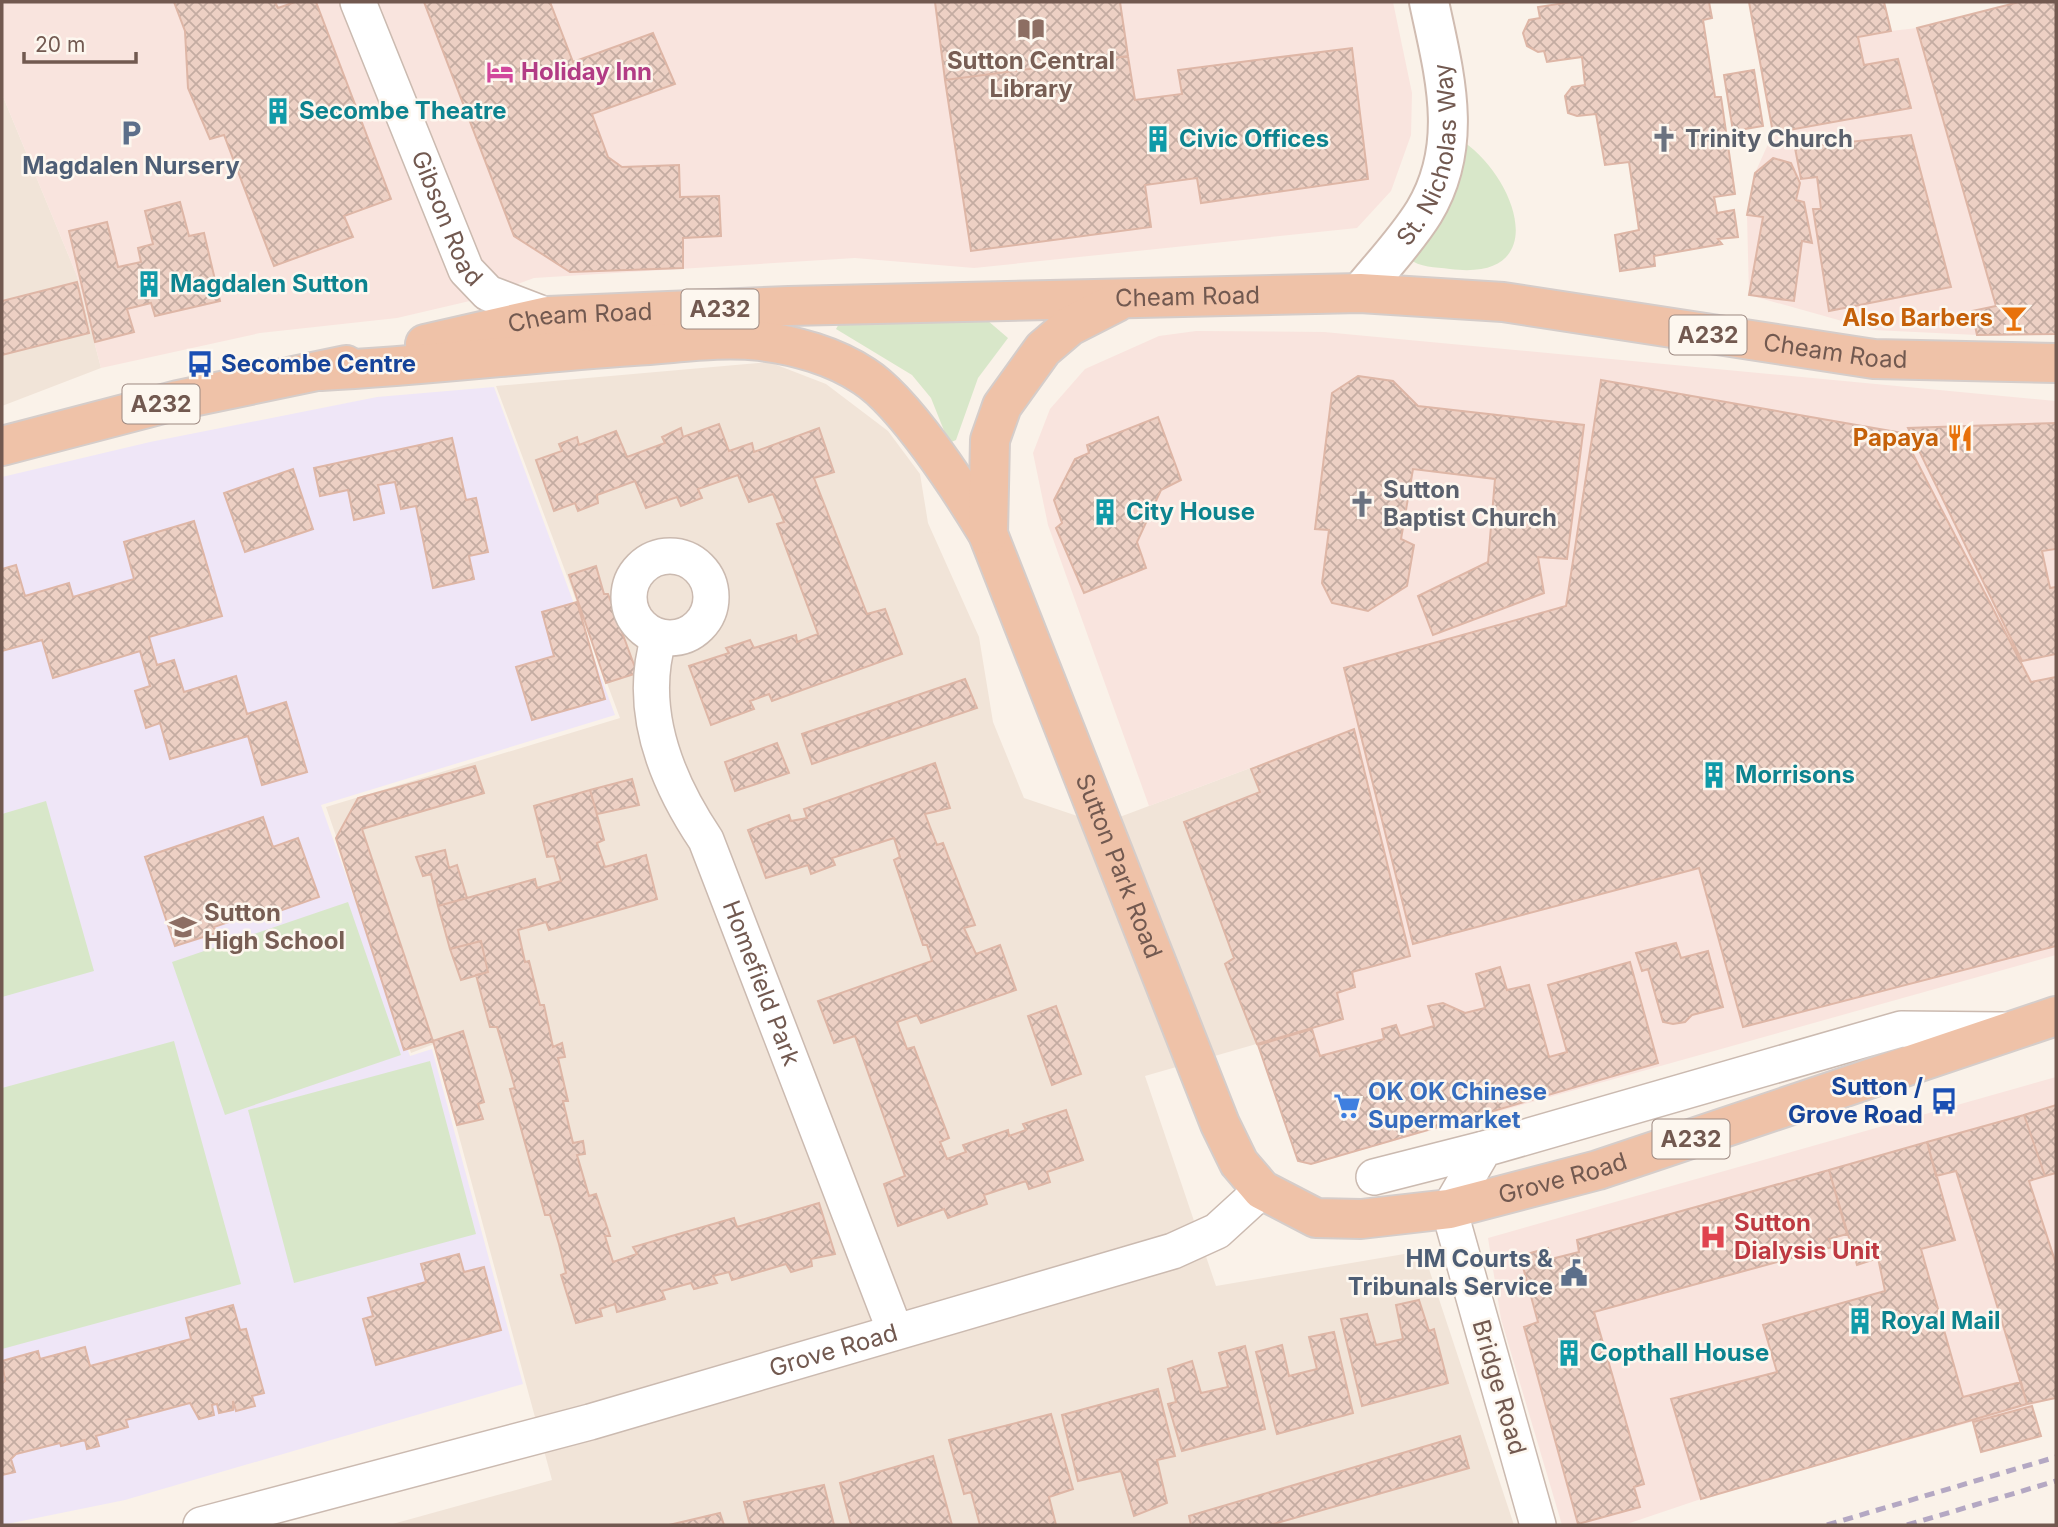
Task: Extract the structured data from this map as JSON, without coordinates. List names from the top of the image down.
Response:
{
  "streets": {
    "highway": [
      "Cheam Road",
      "A232",
      "Sutton Park Road",
      "Grove Road"
    ],
    "main road": ["St. Nicholas Way"],
    "street": ["Gibson Road", "Homefield Park", "Bridge Road"]
  },
  "crossings": [
    ["St. Nicholas Way", "Cheam Road"],
    ["Gibson Road", "Cheam Road"],
    ["Cheam Road", "Sutton Park Road"],
    ["Sutton Park Road", "Grove Road"],
    ["Homefield Park", "Grove Road"],
    ["Grove Road", "Bridge Road"]
  ],
  "places": {
    "library": ["Sutton Central Library"],
    "hotel": ["Holiday Inn"],
    "building": [
      "Secombe Theatre",
      "Civic Offices",
      "Magdalen Sutton",
      "City House",
      "Morrisons",
      "Royal Mail",
      "Copthall House"
    ],
    "parking": ["Magdalen Nursery"],
    "church": ["Trinity Church", "Sutton Baptist Church"],
    "bar": ["Also Barbers"],
    "bus stop": ["Secombe Centre", "Sutton / Grove Road"],
    "restaurant": ["Papaya"],
    "school or university": ["Sutton High School"],
    "supermarket": ["OK OK Chinese Supermarket"],
    "hospital": ["Sutton Dialysis Unit"],
    "public building": ["HM Courts & Tribunals Service"]
  },
  "scale_bar": "20 m"
}
